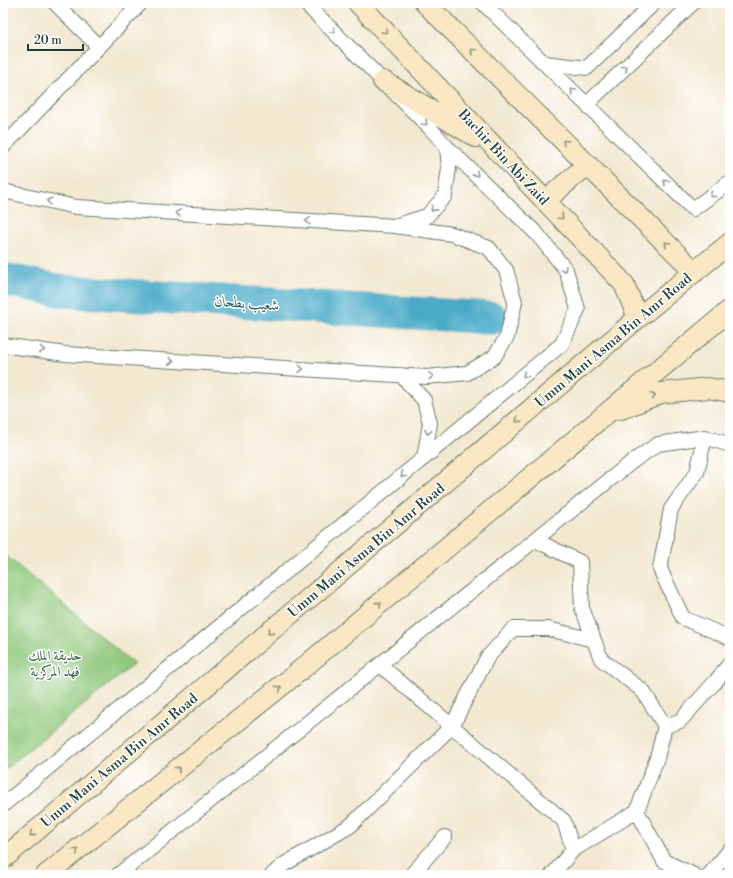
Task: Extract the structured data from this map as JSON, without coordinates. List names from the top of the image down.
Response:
{
  "streets": {
    "main road": ["Bachir Bin Abi Zaid", "Umm Mani Asma Bin Amr Road"]
  },
  "crossings": [
    ["Bachir Bin Abi Zaid", "Umm Mani Asma Bin Amr Road"]
  ],
  "water": ["شعيب بطحان"],
  "parks": ["حدیقة الملك فهد المركزية"],
  "scale_bar": "20 m"
}
